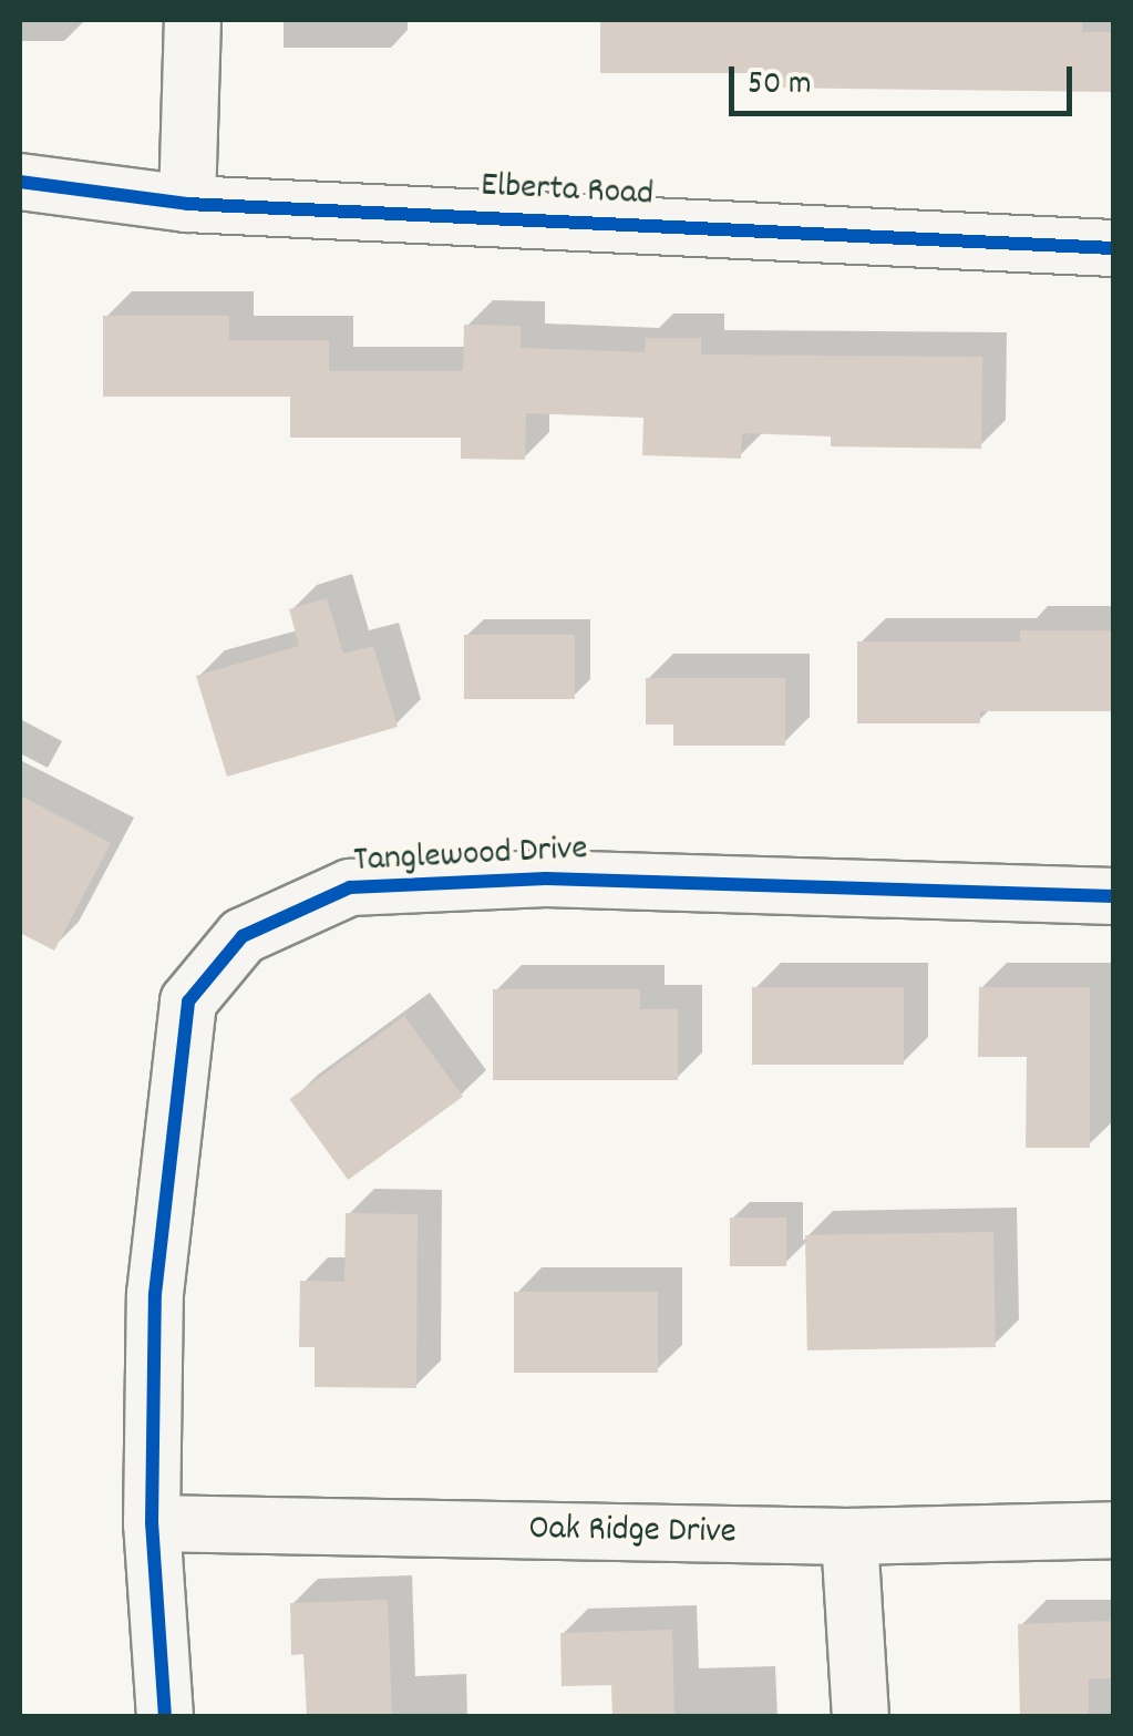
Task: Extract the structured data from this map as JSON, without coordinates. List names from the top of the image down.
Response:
{
  "streets": {
    "street": ["Elberta Road", "Tanglewood Drive", "Oak Ridge Drive"]
  },
  "crossings": [
    ["Tanglewood Drive", "Oak Ridge Drive"]
  ],
  "scale_bar": "50 m"
}
